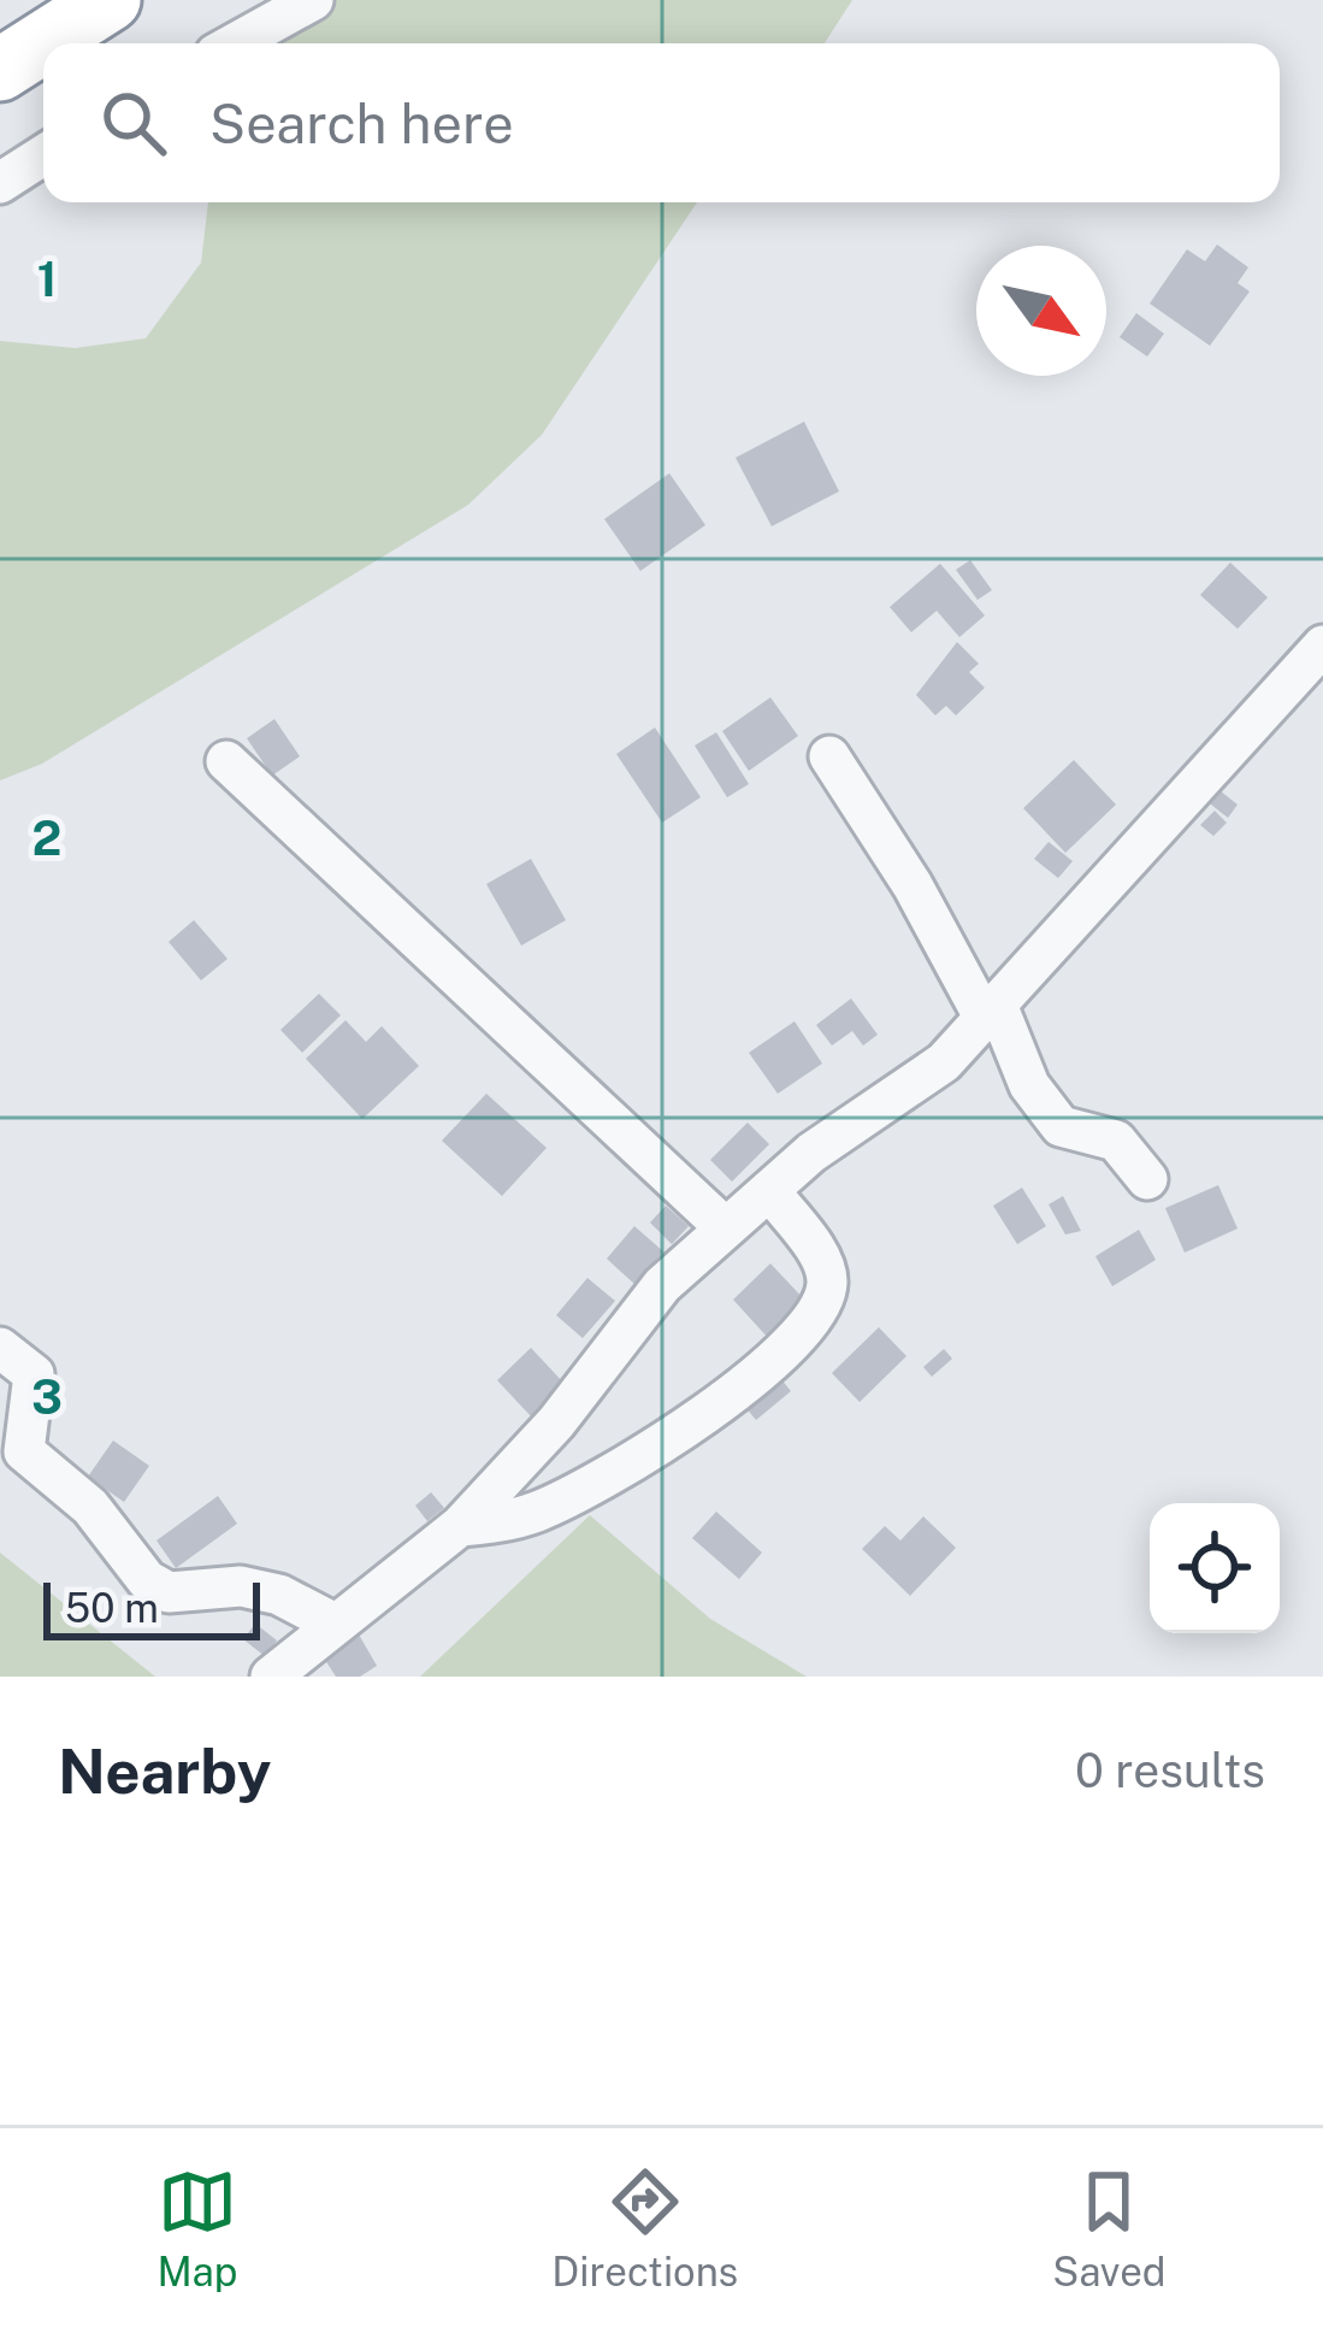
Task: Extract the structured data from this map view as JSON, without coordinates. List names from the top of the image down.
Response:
{
  "scale_bar": "50 m",
  "north": "bottom right",
  "page": {
    "search": "Search here",
    "scale": "50 m",
    "heading": ["Nearby", "0 results"],
    "nav": ["Map", "Directions", "Saved"]
  },
  "grid": {
    "rows": ["1", "2", "3"]
  }
}
